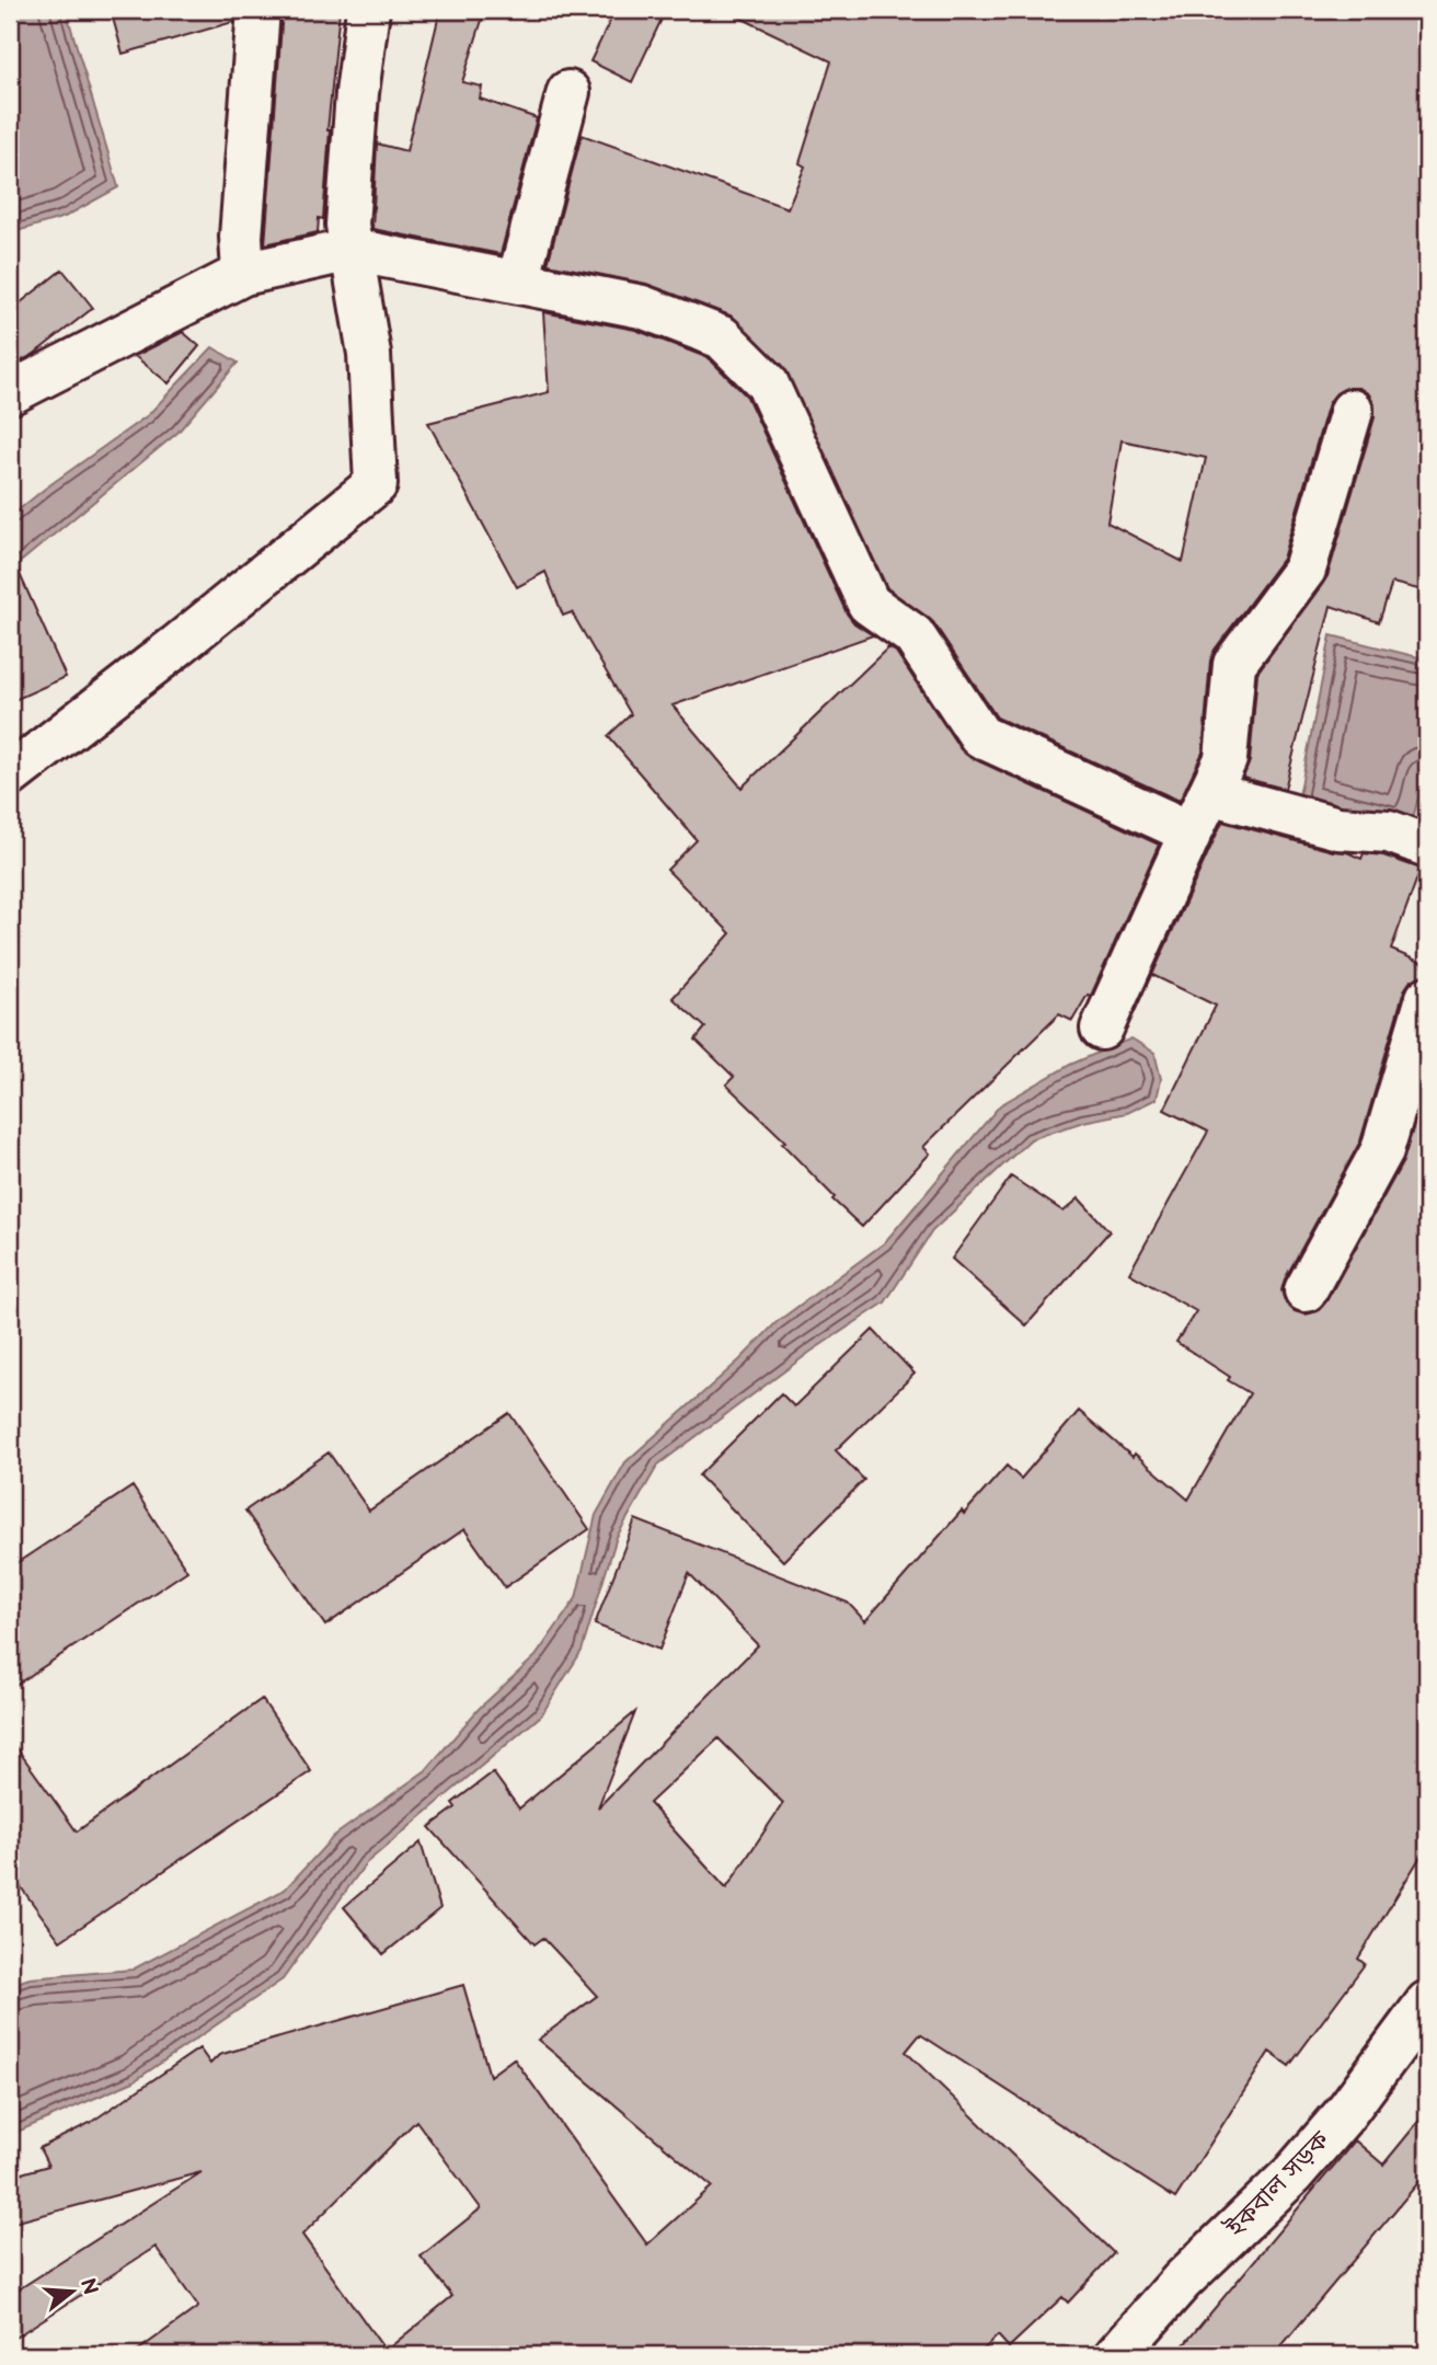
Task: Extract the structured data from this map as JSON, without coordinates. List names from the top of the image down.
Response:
{
  "streets": {
    "street": ["ইকবাল সড়ক"]
  },
  "north": "right"
}
